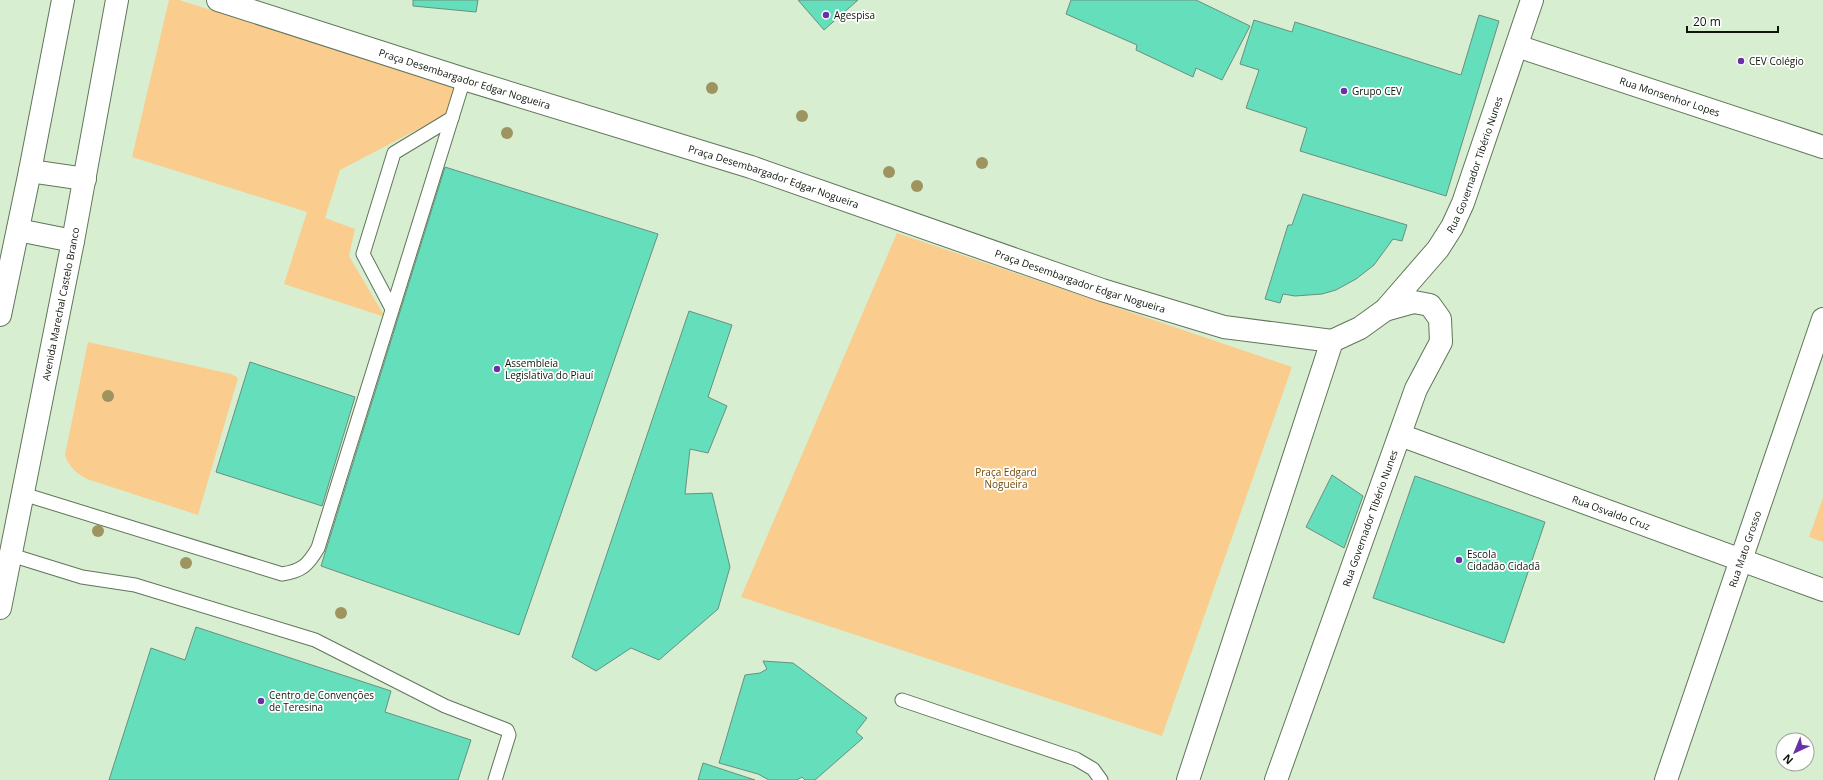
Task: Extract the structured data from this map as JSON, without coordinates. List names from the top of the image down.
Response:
{
  "streets": {
    "street": [
      "Praça Desembargador Edgar Nogueira",
      "Rua Monsenhor Lopes",
      "Rua Governador Tibério Nunes",
      "Avenida Marechal Castelo Branco",
      "Rua Osvaldo Cruz",
      "Rua Mato Grosso"
    ]
  },
  "crossings": [
    ["Praça Desembargador Edgar Nogueira", "Rua Governador Tibério Nunes"],
    ["Rua Monsenhor Lopes", "Rua Governador Tibério Nunes"],
    ["Rua Governador Tibério Nunes", "Rua Osvaldo Cruz"],
    ["Rua Osvaldo Cruz", "Rua Mato Grosso"]
  ],
  "parks": ["Praça Edgard Nogueira"],
  "places": [
    "Agespisa",
    "CEV Colégio",
    "Grupo CEV",
    "Assembleia Legislativa do Piauí",
    "Escola Cidadão Cidadã",
    "Centro de Convenções de Teresina"
  ],
  "scale_bar": "20 m",
  "north": "bottom left"
}
